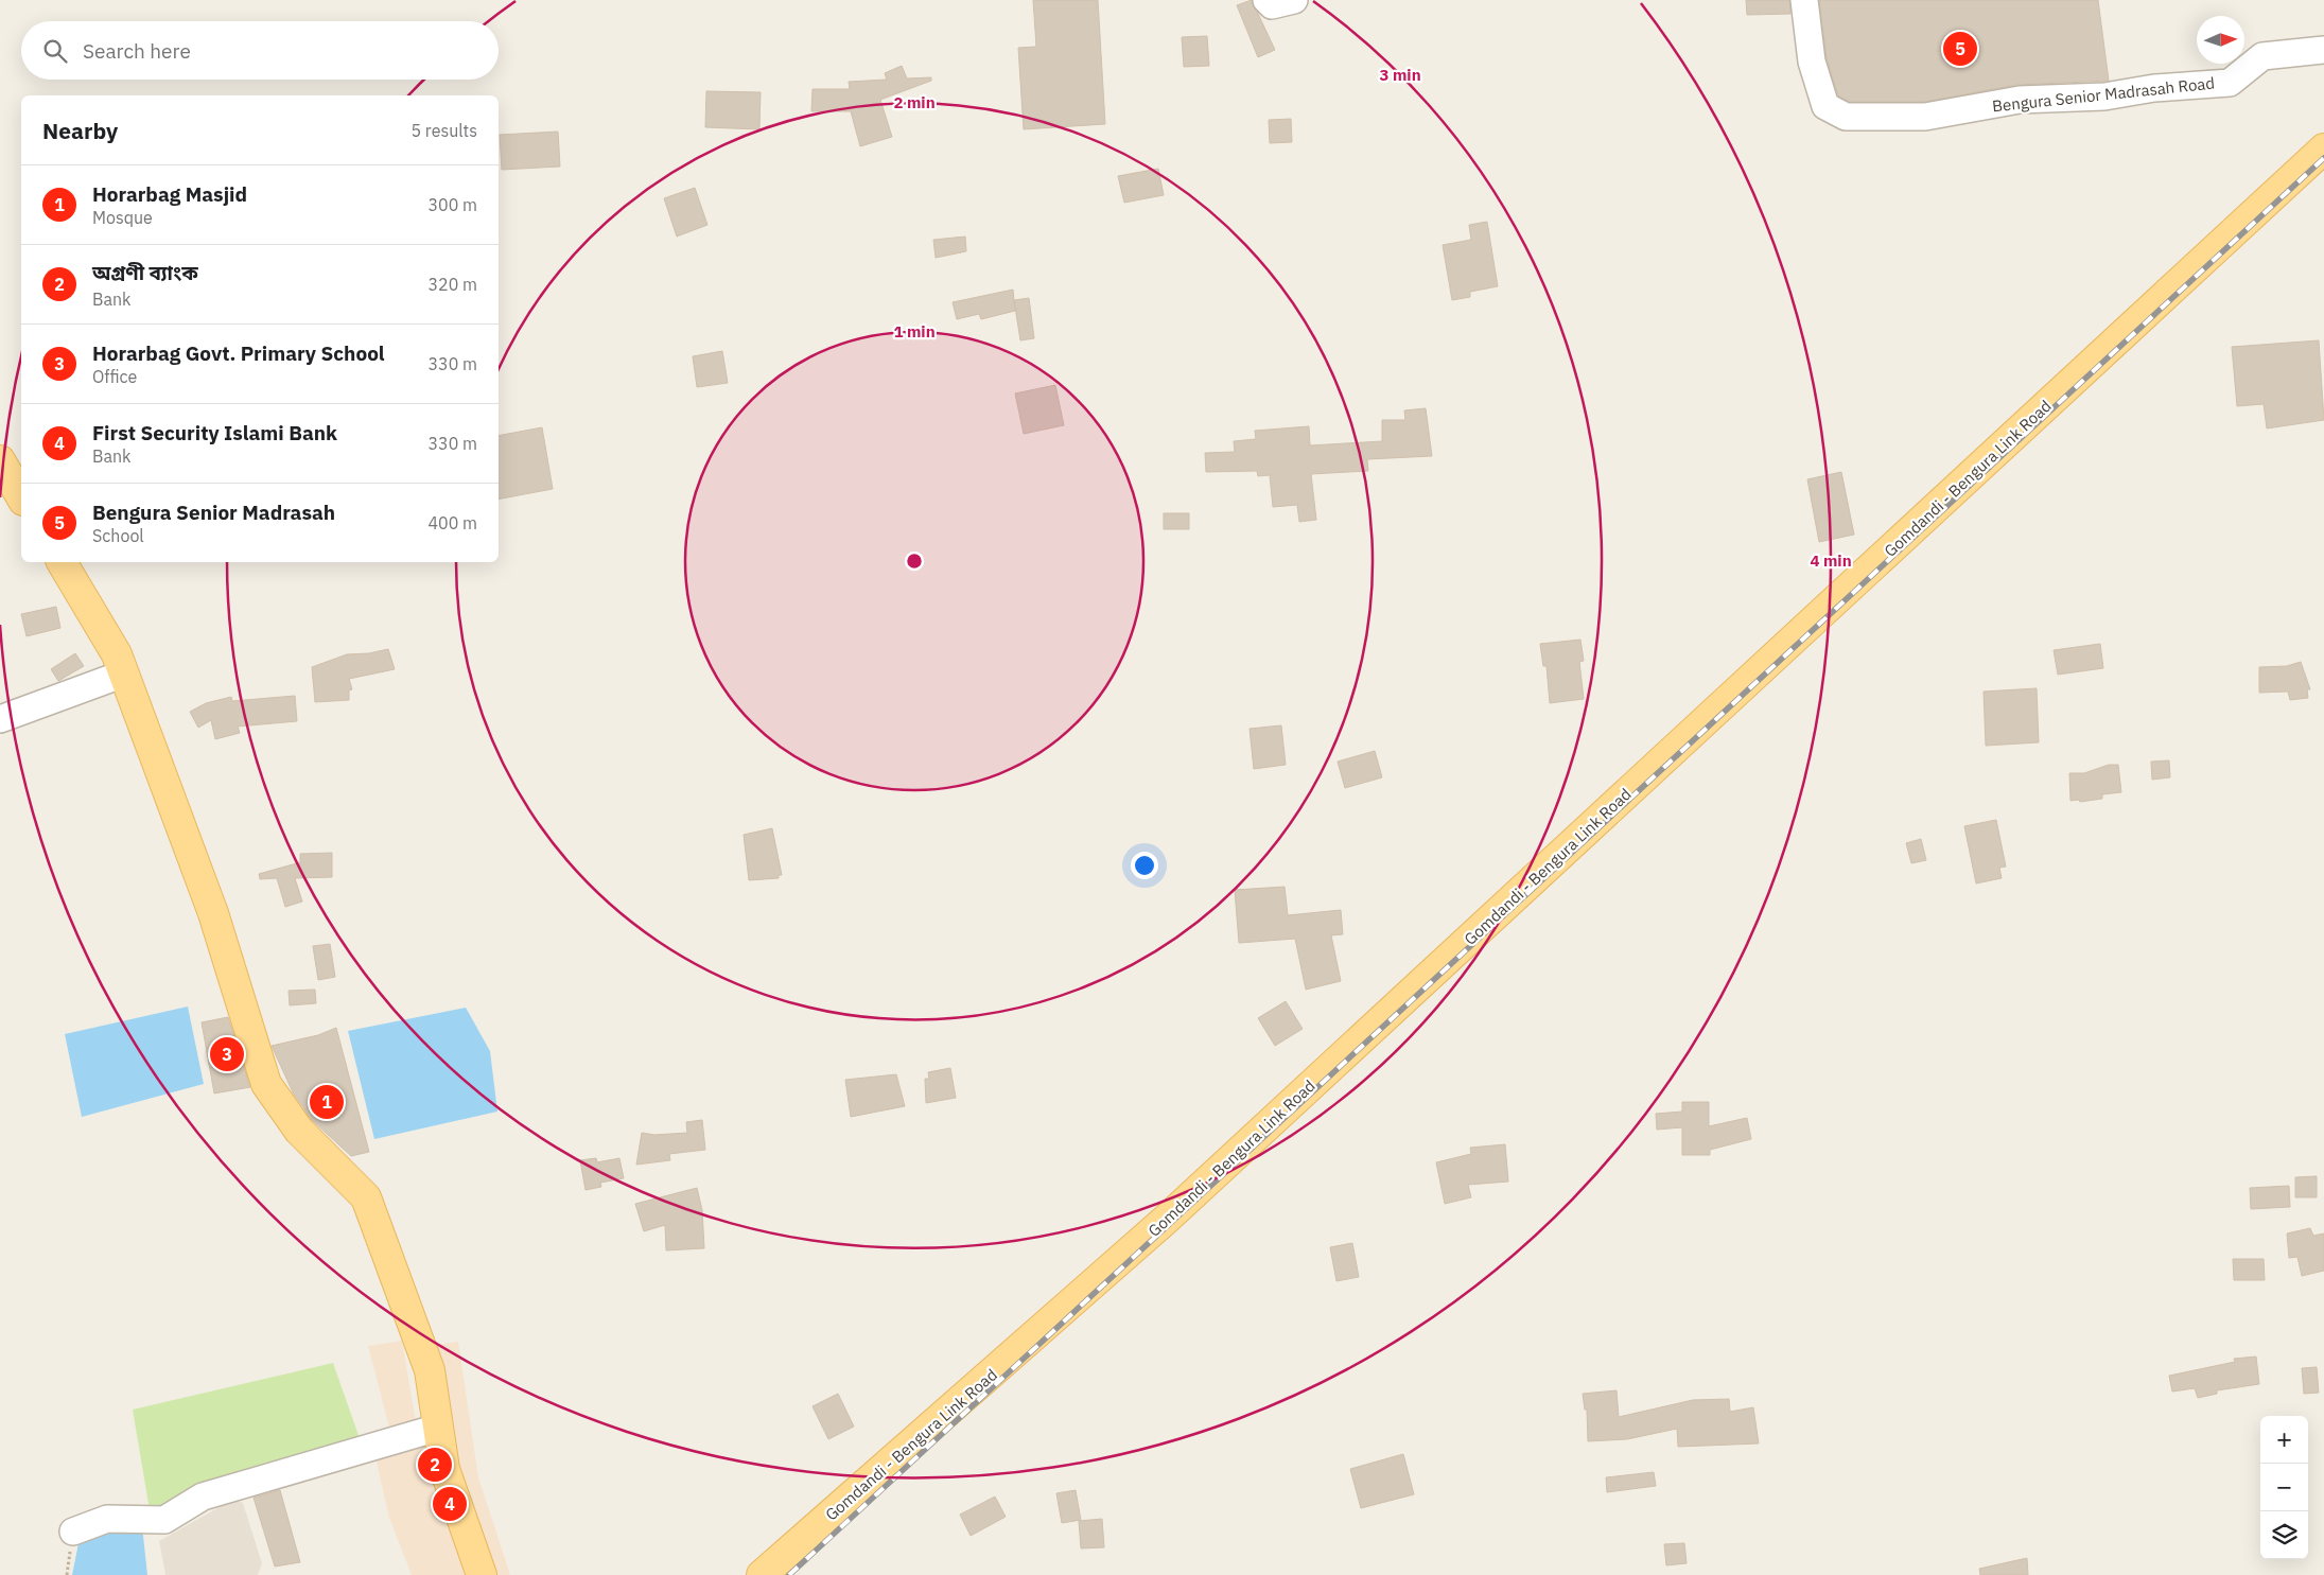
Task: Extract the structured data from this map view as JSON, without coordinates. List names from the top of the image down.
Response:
{
  "streets": {
    "main road": ["Gomdandi - Bengura Link Road"],
    "street": ["Bengura Senior Madrasah Road"]
  },
  "north": "right",
  "page": {
    "search": "Search here",
    "pins": [
      "5",
      "3",
      "1",
      "2",
      "4"
    ],
    "heading": ["Nearby", "5 results"],
    "list": [
      {
        "mark": "1",
        "name": "Horarbag Masjid",
        "note": "Mosque",
        "value": "300 m"
      },
      {
        "mark": "2",
        "name": "অগ্রণী ব্যাংক",
        "note": "Bank",
        "value": "320 m"
      },
      {
        "mark": "3",
        "name": "Horarbag Govt. Primary School",
        "note": "Office",
        "value": "330 m"
      },
      {
        "mark": "4",
        "name": "First Security Islami Bank",
        "note": "Bank",
        "value": "330 m"
      },
      {
        "mark": "5",
        "name": "Bengura Senior Madrasah",
        "note": "School",
        "value": "400 m"
      }
    ],
    "map_buttons": ["+", "−"]
  },
  "rings": [
    "3 min",
    "2 min",
    "1 min",
    "4 min"
  ]
}
